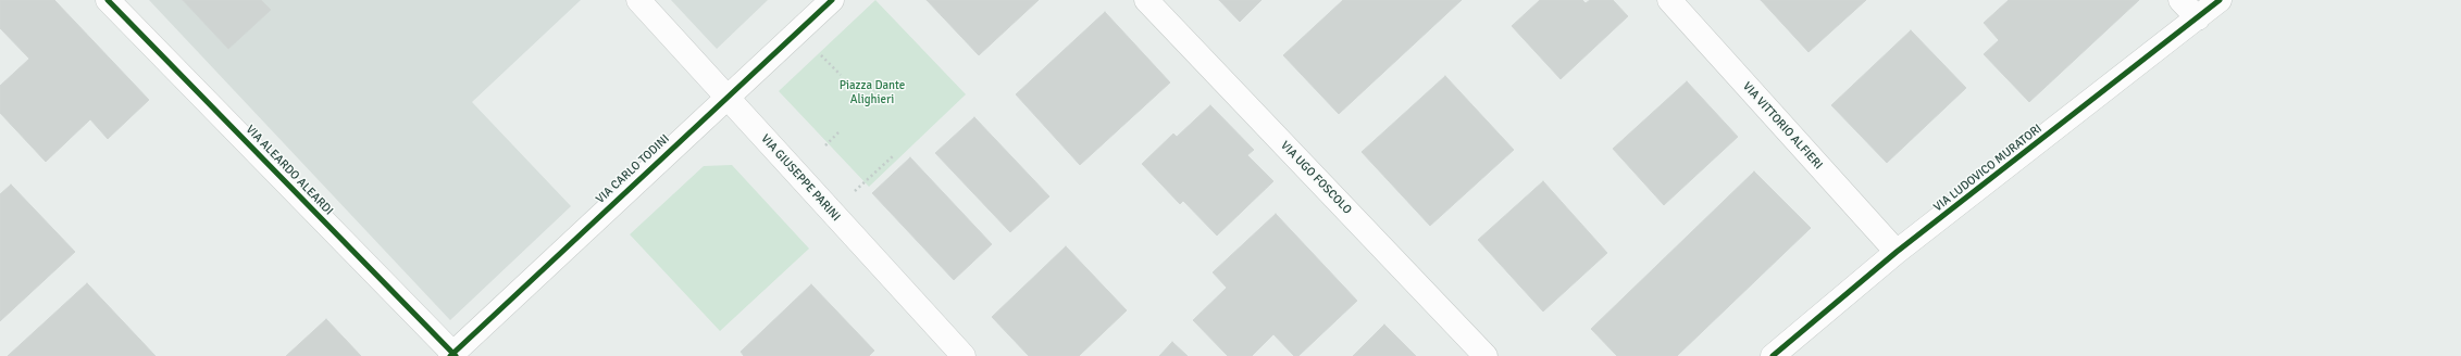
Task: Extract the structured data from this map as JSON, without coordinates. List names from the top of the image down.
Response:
{
  "streets": {
    "street": [
      "VIA VITTORIO ALFIERI",
      "VIA LUDOVICO MURATORI",
      "VIA CARLO TODINI",
      "VIA ALEARDO ALEARDI",
      "VIA GIUSEPPE PARINI",
      "VIA UGO FOSCOLO"
    ]
  },
  "crossings": [
    ["VIA VITTORIO ALFIERI", "VIA LUDOVICO MURATORI"],
    ["VIA CARLO TODINI", "VIA ALEARDO ALEARDI"],
    ["VIA CARLO TODINI", "VIA GIUSEPPE PARINI"]
  ],
  "parks": ["Piazza Dante Alighieri"]
}
